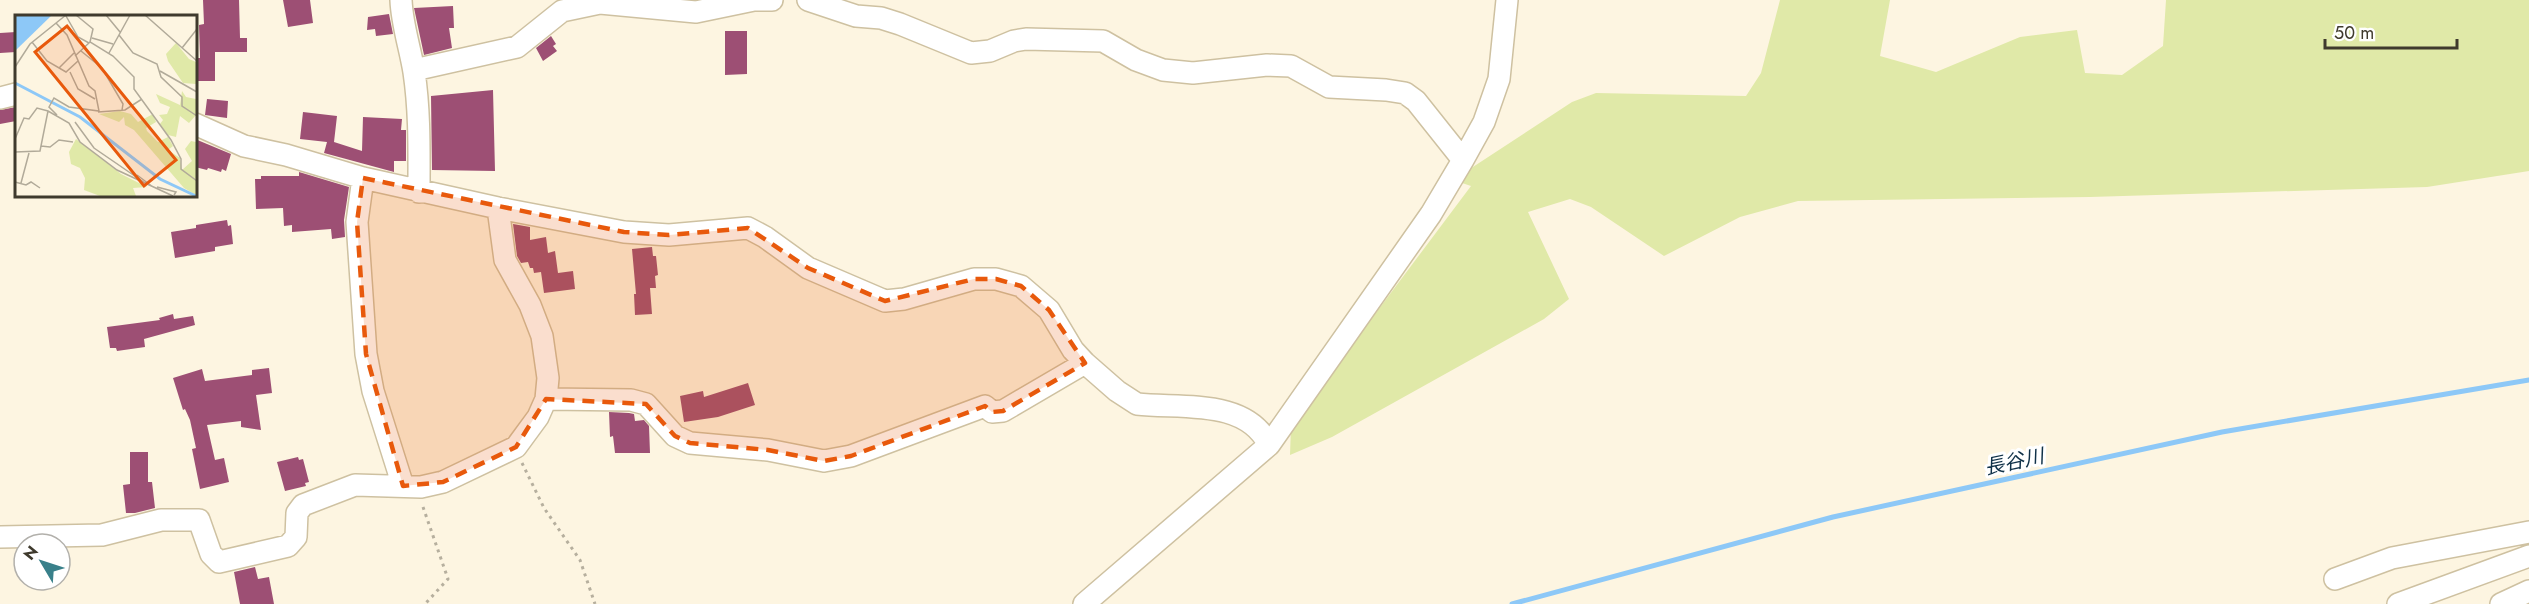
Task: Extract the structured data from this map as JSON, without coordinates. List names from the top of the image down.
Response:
{
  "water": ["長谷川"],
  "scale_bar": "50 m",
  "north": "top left"
}
